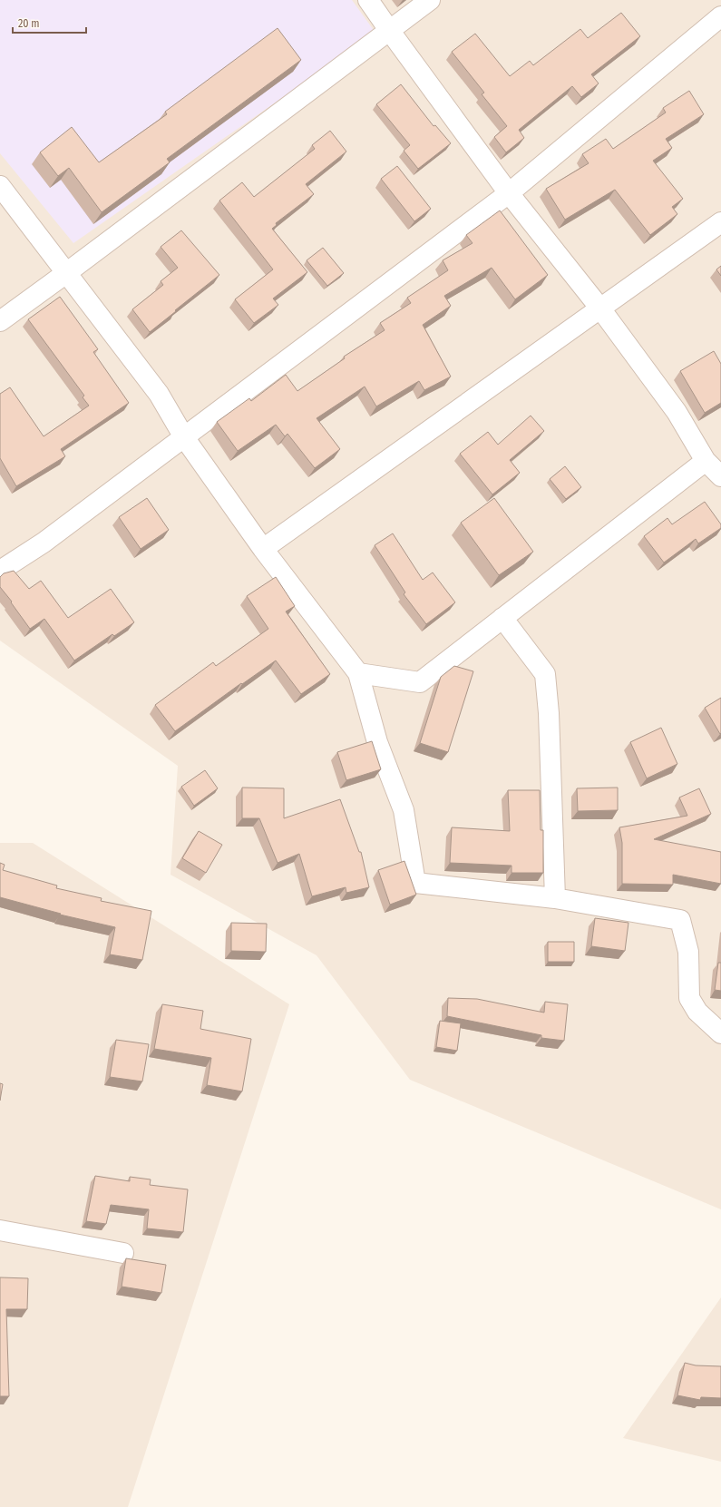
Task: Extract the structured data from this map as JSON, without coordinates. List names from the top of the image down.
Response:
{
  "scale_bar": "20 m"
}
